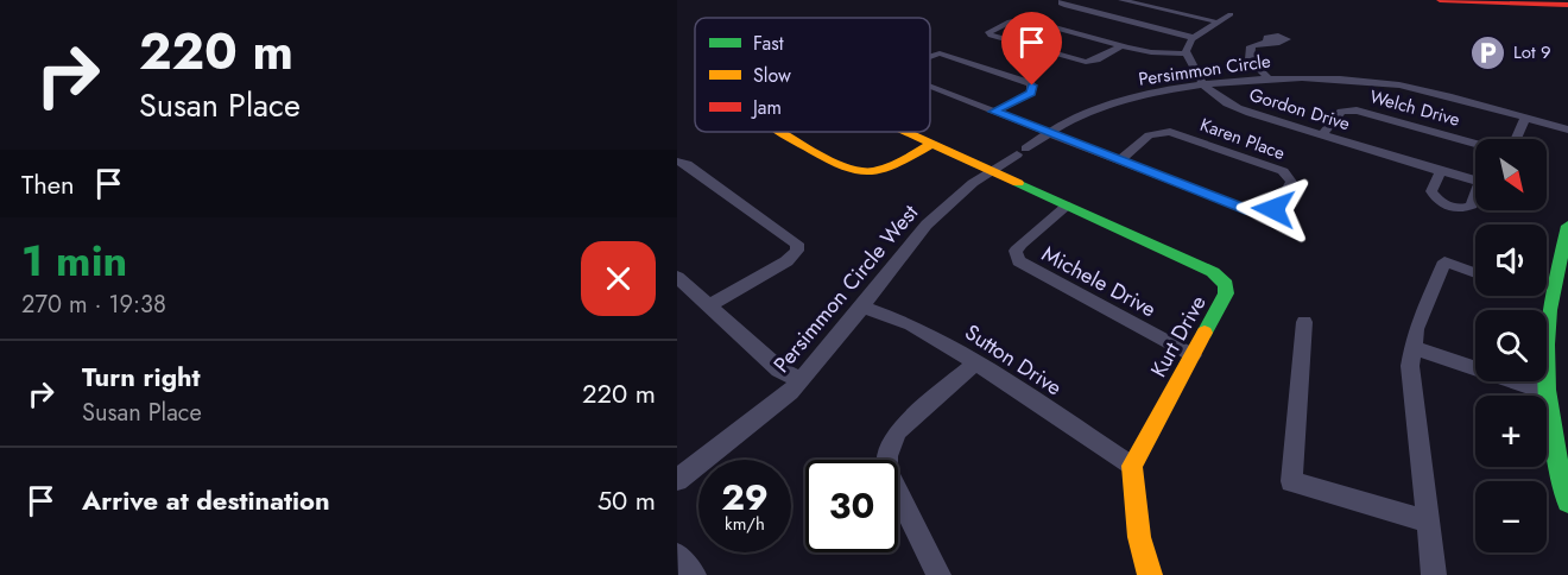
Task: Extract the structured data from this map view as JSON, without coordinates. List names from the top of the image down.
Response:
{
  "streets": {
    "main road": ["Kurt Drive"],
    "street": [
      "Persimmon Circle",
      "Welch Drive",
      "Gordon Drive",
      "Karen Place",
      "Michele Drive",
      "Persimmon Circle West",
      "Sutton Drive"
    ]
  },
  "crossings": [
    ["Persimmon Circle", "Gordon Drive"],
    ["Persimmon Circle", "Karen Place"],
    ["Persimmon Circle", "Persimmon Circle West"],
    ["Welch Drive", "Gordon Drive"],
    ["Michele Drive", "Kurt Drive"],
    ["Persimmon Circle West", "Kurt Drive"],
    ["Persimmon Circle West", "Sutton Drive"],
    ["Kurt Drive", "Sutton Drive"]
  ],
  "places": {
    "parking": ["Lot 9"]
  },
  "legend": ["Fast", "Slow", "Jam"],
  "north": "bottom right",
  "page": {
    "turn": ["220 m", "Susan Place"],
    "map_buttons": ["+", "−"],
    "then": "Then",
    "heading": ["1 min", "270 m · 19:38"],
    "list": [
      {
        "name": "Turn right",
        "note": "Susan Place",
        "value": "220 m"
      },
      {
        "name": "Arrive at destination",
        "value": "50 m"
      }
    ],
    "speed": "29 km/h",
    "limit": "30"
  }
}
